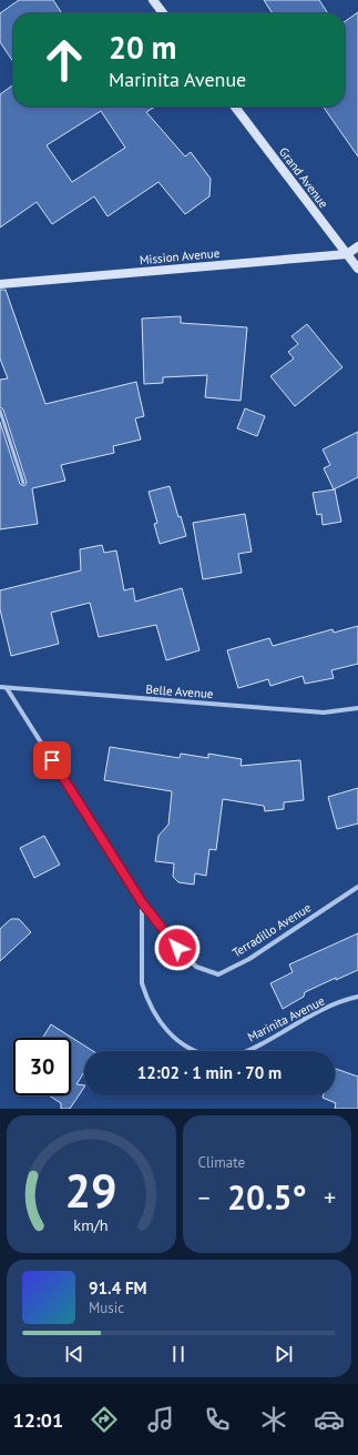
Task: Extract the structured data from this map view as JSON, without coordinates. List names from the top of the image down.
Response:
{
  "streets": {
    "street": [
      "Grand Avenue",
      "Mission Avenue",
      "Belle Avenue",
      "Terradillo Avenue",
      "Marinita Avenue"
    ]
  },
  "crossings": [
    ["Grand Avenue", "Mission Avenue"],
    ["Terradillo Avenue", "Marinita Avenue"]
  ],
  "page": {
    "turn": ["20 m", "Marinita Avenue"],
    "limit": "30",
    "trip": "12:02 · 1 min · 70 m",
    "tile": "Climate",
    "heat": ["−", "20.5°", "+"],
    "song": ["91.4 FM", "Music"],
    "tabs": "12:01",
    "gauge": ["29", "km/h"]
  }
}
